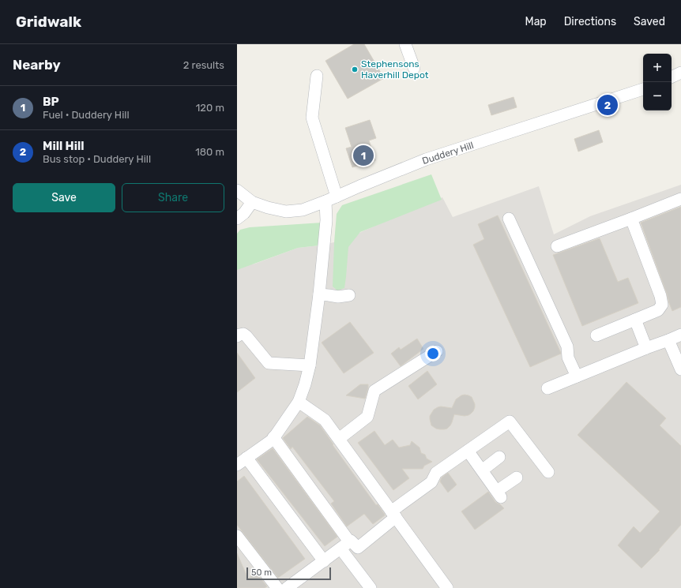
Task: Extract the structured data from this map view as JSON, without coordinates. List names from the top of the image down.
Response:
{
  "streets": {
    "street": ["Duddery Hill"]
  },
  "places": ["Stephensons Haverhill Depot"],
  "scale_bar": "50 m",
  "page": {
    "header": "Gridwalk",
    "nav": ["Map", "Directions", "Saved"],
    "heading": ["Nearby", "2 results"],
    "map_buttons": ["+", "−"],
    "list": [
      {
        "mark": "1",
        "name": "BP",
        "note": "Fuel · Duddery Hill",
        "value": "120 m"
      },
      {
        "mark": "2",
        "name": "Mill Hill",
        "note": "Bus stop · Duddery Hill",
        "value": "180 m"
      }
    ],
    "pins": ["2", "1"],
    "buttons": ["Save", "Share"],
    "scale": "50 m"
  }
}
